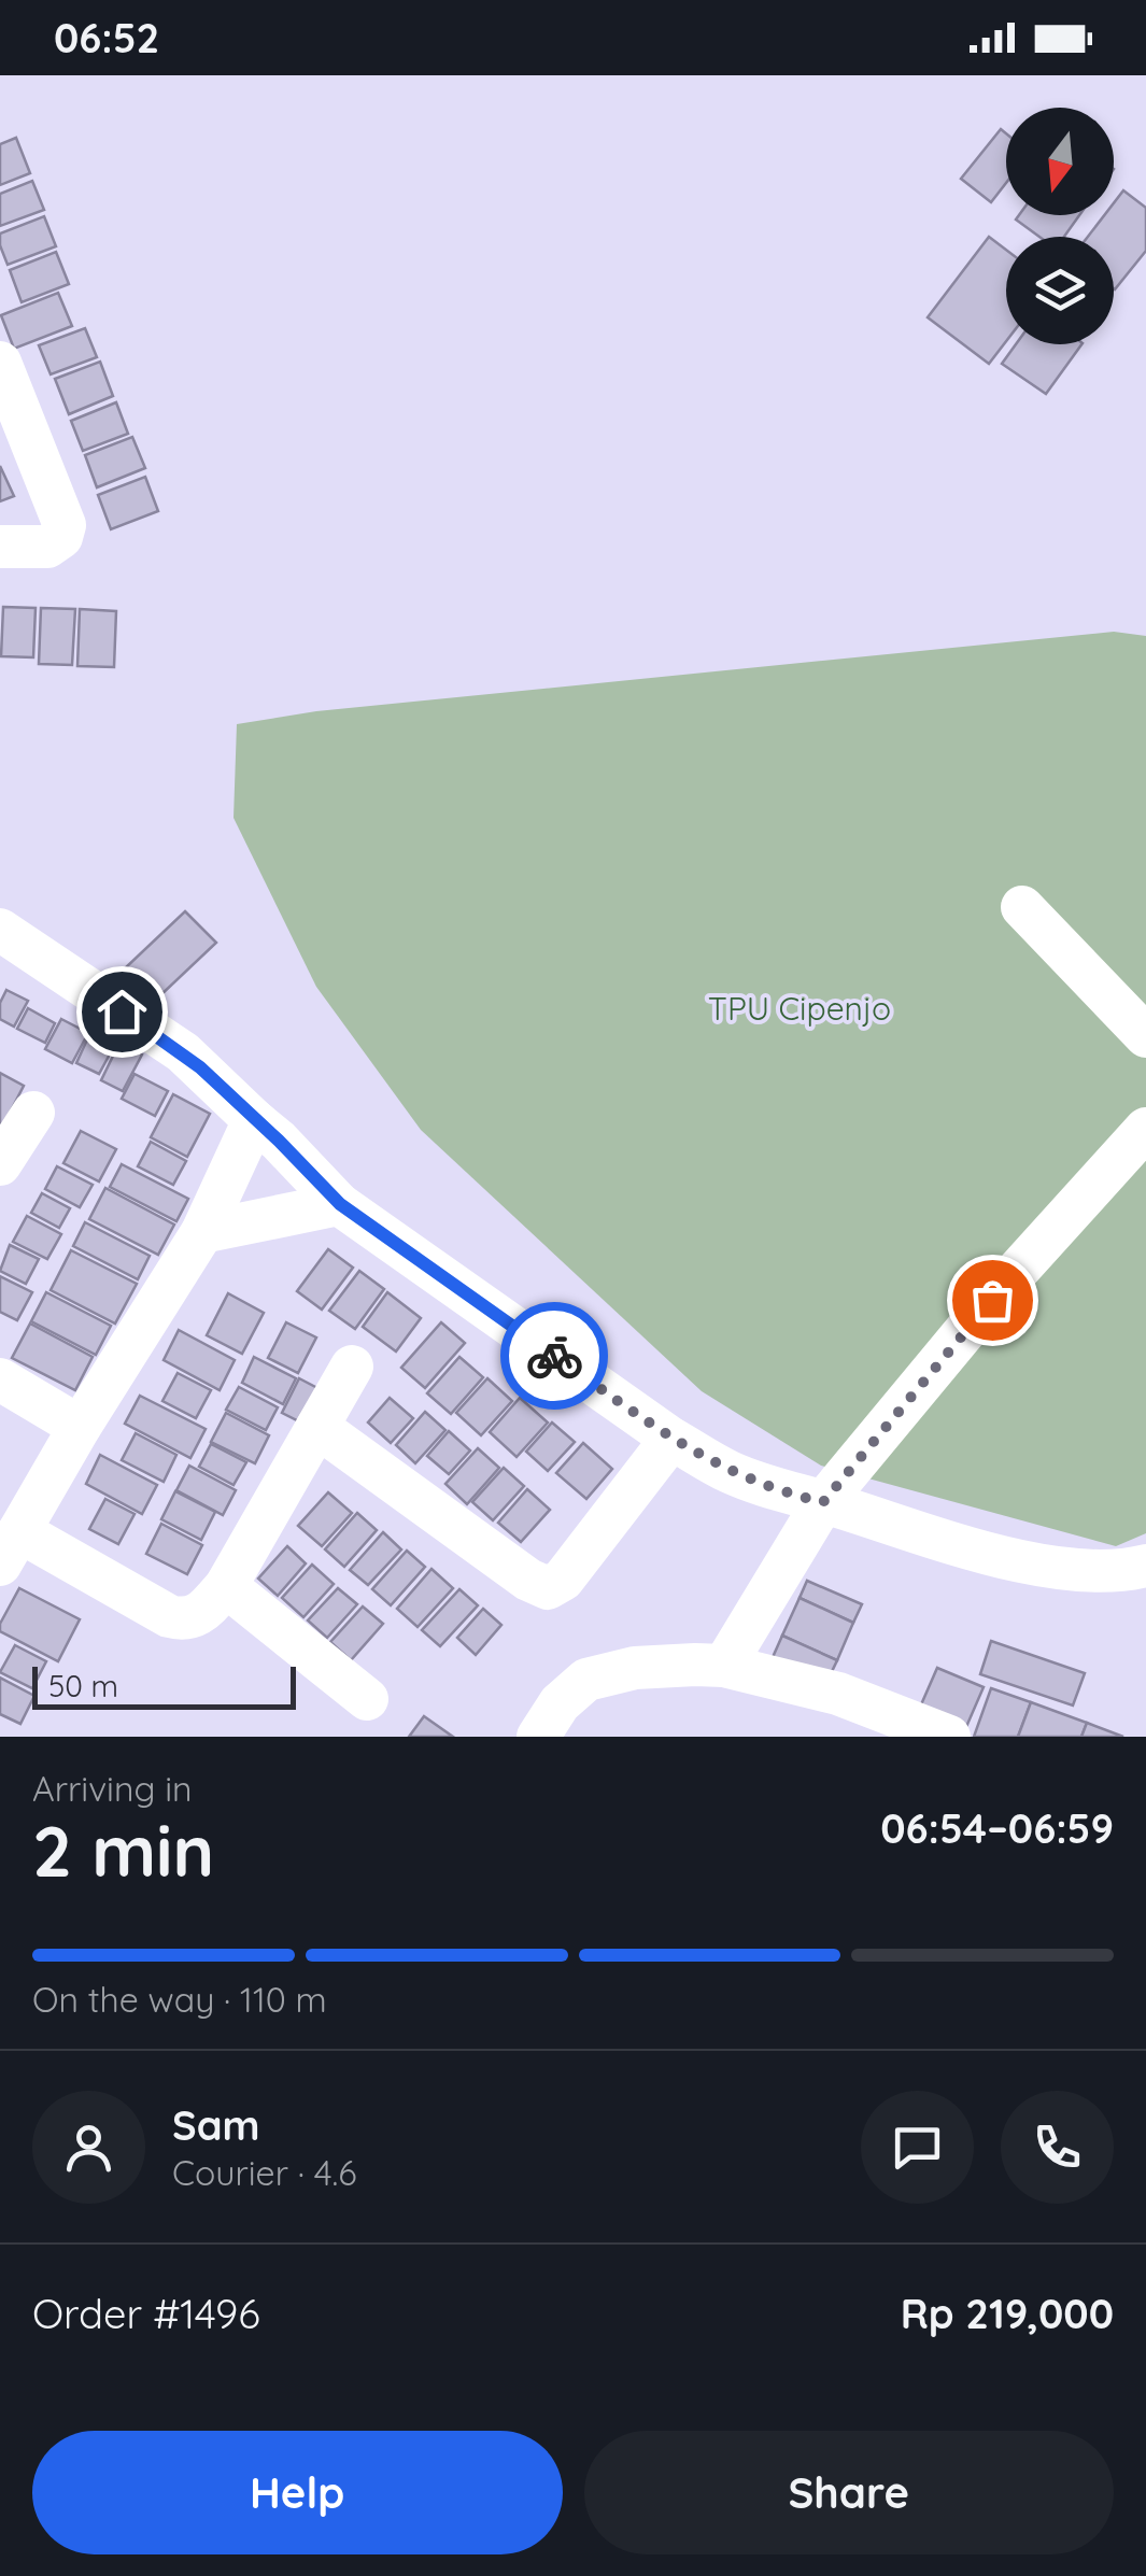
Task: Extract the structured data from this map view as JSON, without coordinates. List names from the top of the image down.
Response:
{
  "parks": ["TPU Cipenjo"],
  "scale_bar": "50 m",
  "north": "bottom",
  "page": {
    "status": "06:52",
    "scale": "50 m",
    "heading": ["2 min", "Arriving in", "06:54–06:59"],
    "panel": [
      "Sam",
      "Courier · 4.6",
      "Order #1496",
      "Rp 219,000"
    ],
    "bar": "On the way · 110 m",
    "buttons": ["Help", "Share"]
  }
}
